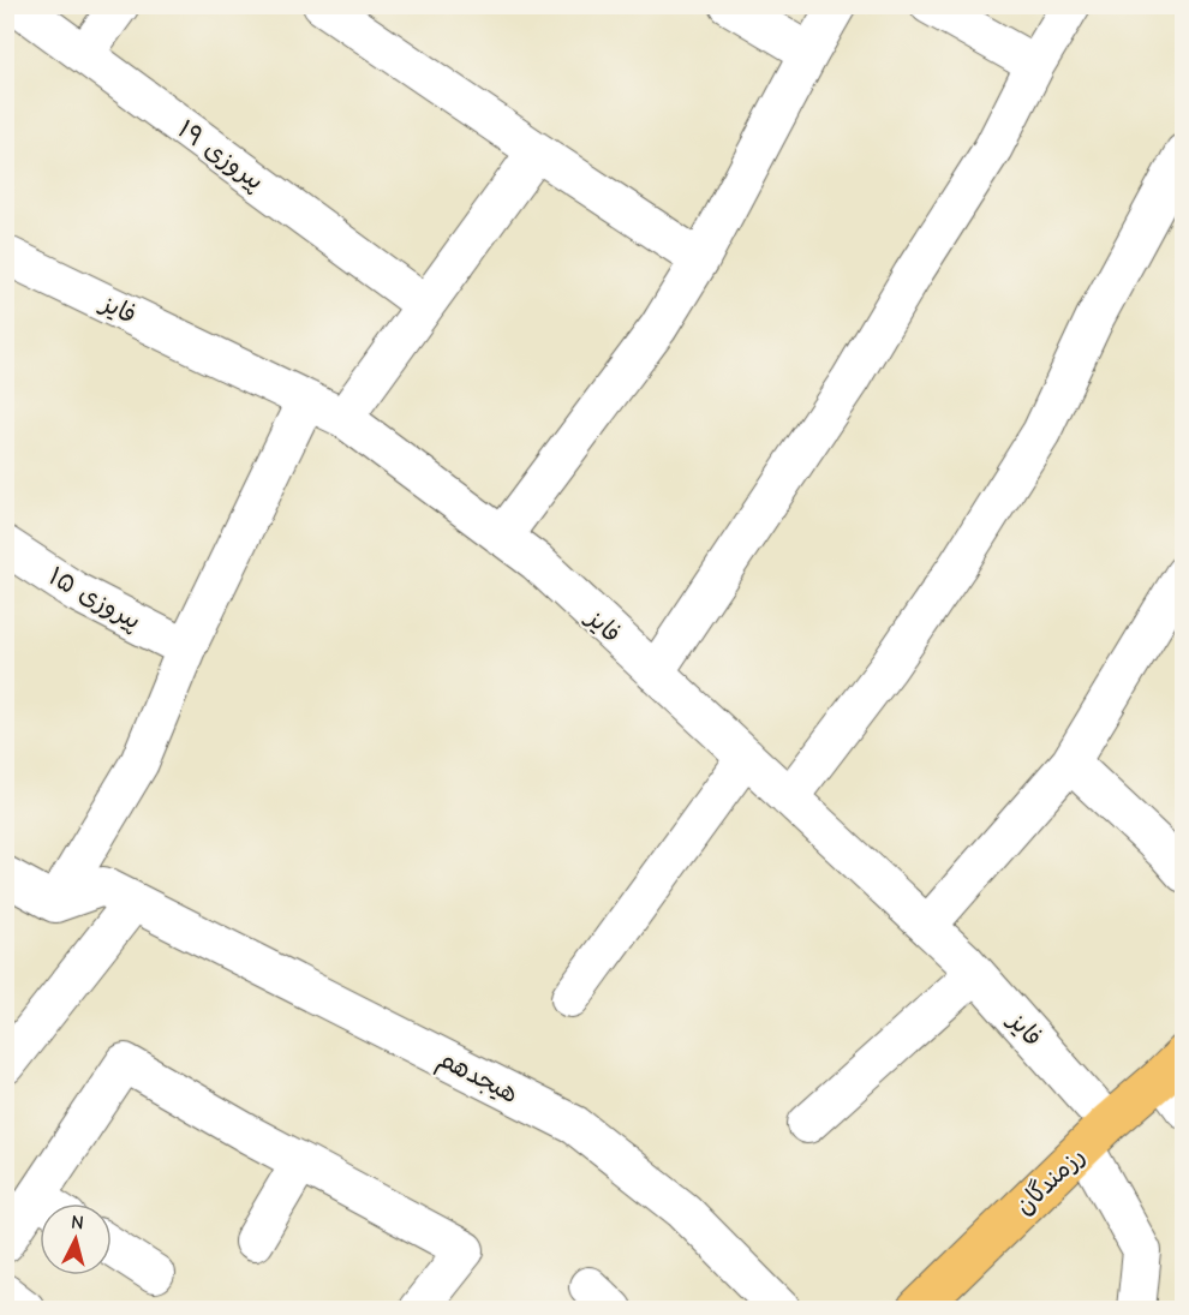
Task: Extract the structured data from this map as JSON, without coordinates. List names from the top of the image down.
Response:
{
  "streets": {
    "main road": ["رزمندگان"],
    "street": [
      "پیروزی ۱۹",
      "فایز",
      "پیروزی ۱۵",
      "هیجدهم"
    ]
  },
  "crossings": [
    ["فایز", "رزمندگان"]
  ],
  "north": "top"
}
